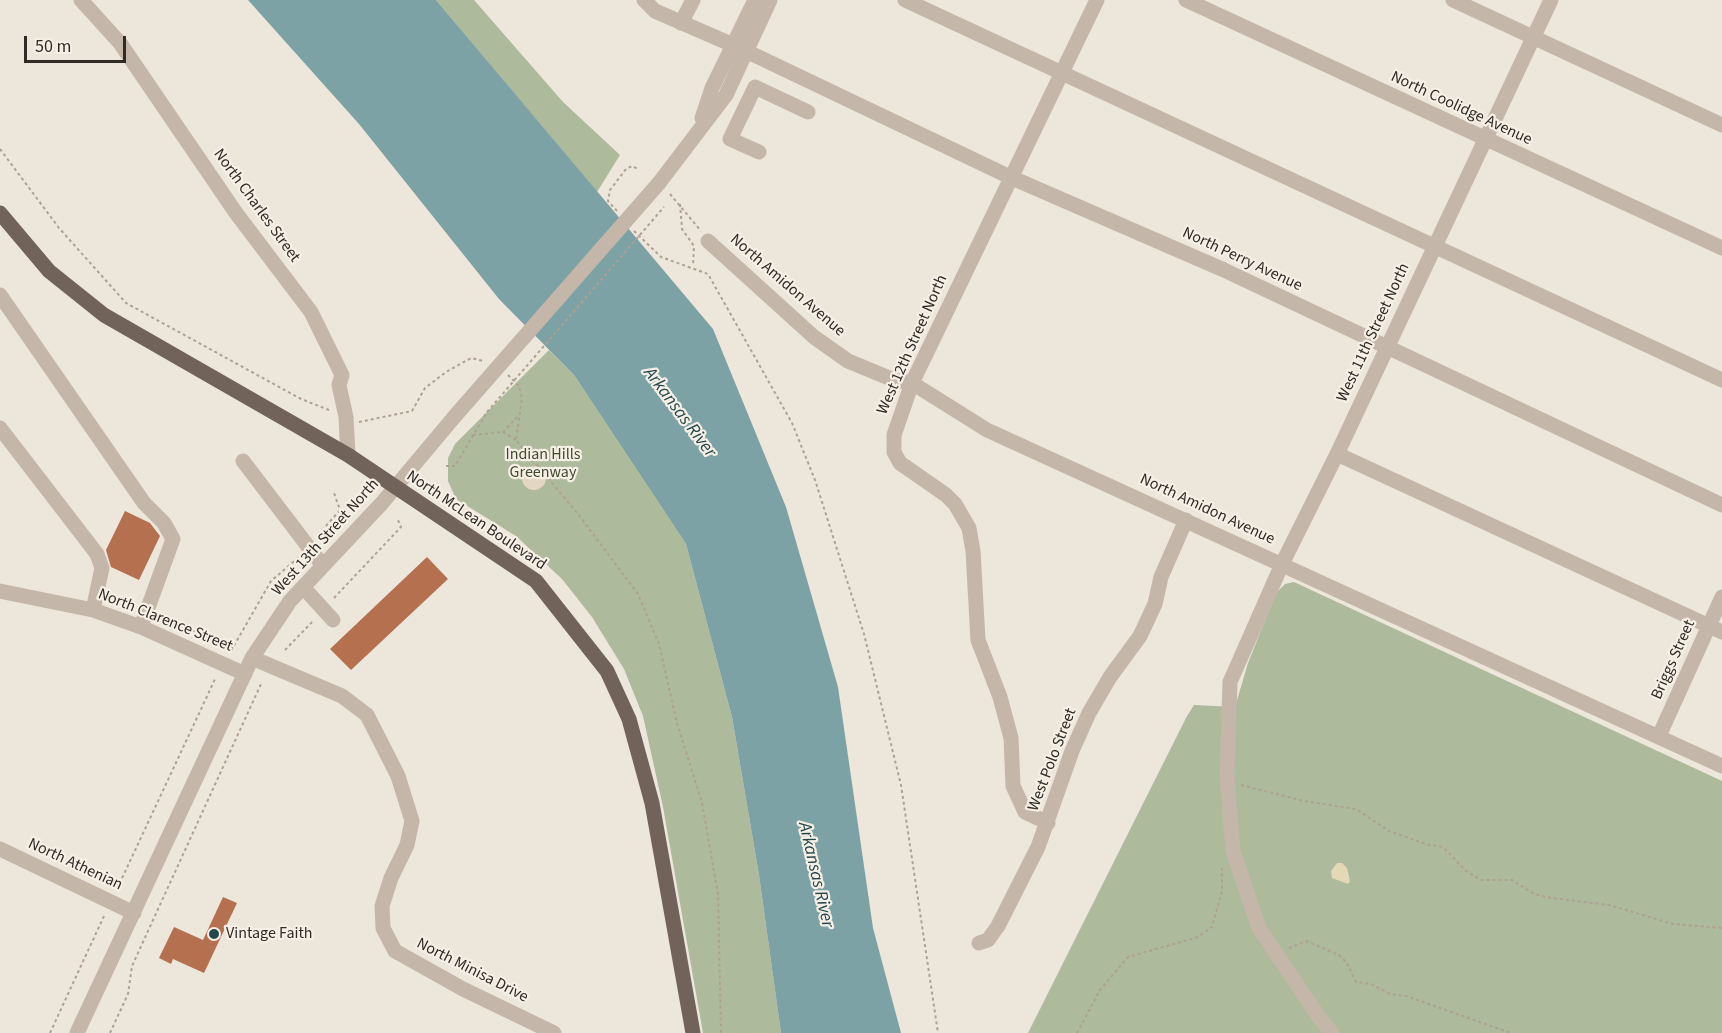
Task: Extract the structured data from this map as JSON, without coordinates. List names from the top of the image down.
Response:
{
  "streets": {
    "main road": ["North McLean Boulevard"],
    "street": [
      "North Coolidge Avenue",
      "North Charles Street",
      "North Perry Avenue",
      "North Amidon Avenue",
      "West 11th Street North",
      "West 12th Street North",
      "West 13th Street North",
      "North Clarence Street",
      "Briggs Street",
      "West Polo Street",
      "North Athenian",
      "North Minisa Drive"
    ]
  },
  "crossings": [
    ["North Coolidge Avenue", "West 11th Street North"],
    ["North Charles Street", "North McLean Boulevard"],
    ["North Perry Avenue", "West 11th Street North"],
    ["North Perry Avenue", "West 12th Street North"],
    ["North Perry Avenue", "West 13th Street North"],
    ["North Amidon Avenue", "West 11th Street North"],
    ["North Amidon Avenue", "West 12th Street North"],
    ["North Amidon Avenue", "Briggs Street"],
    ["North Amidon Avenue", "West Polo Street"],
    ["West 12th Street North", "West Polo Street"],
    ["North McLean Boulevard", "West 13th Street North"],
    ["West 13th Street North", "North Clarence Street"],
    ["West 13th Street North", "North Athenian"],
    ["West 13th Street North", "North Minisa Drive"]
  ],
  "water": ["Arkansas River"],
  "parks": ["Indian Hills Greenway"],
  "places": ["Vintage Faith"],
  "scale_bar": "50 m"
}
